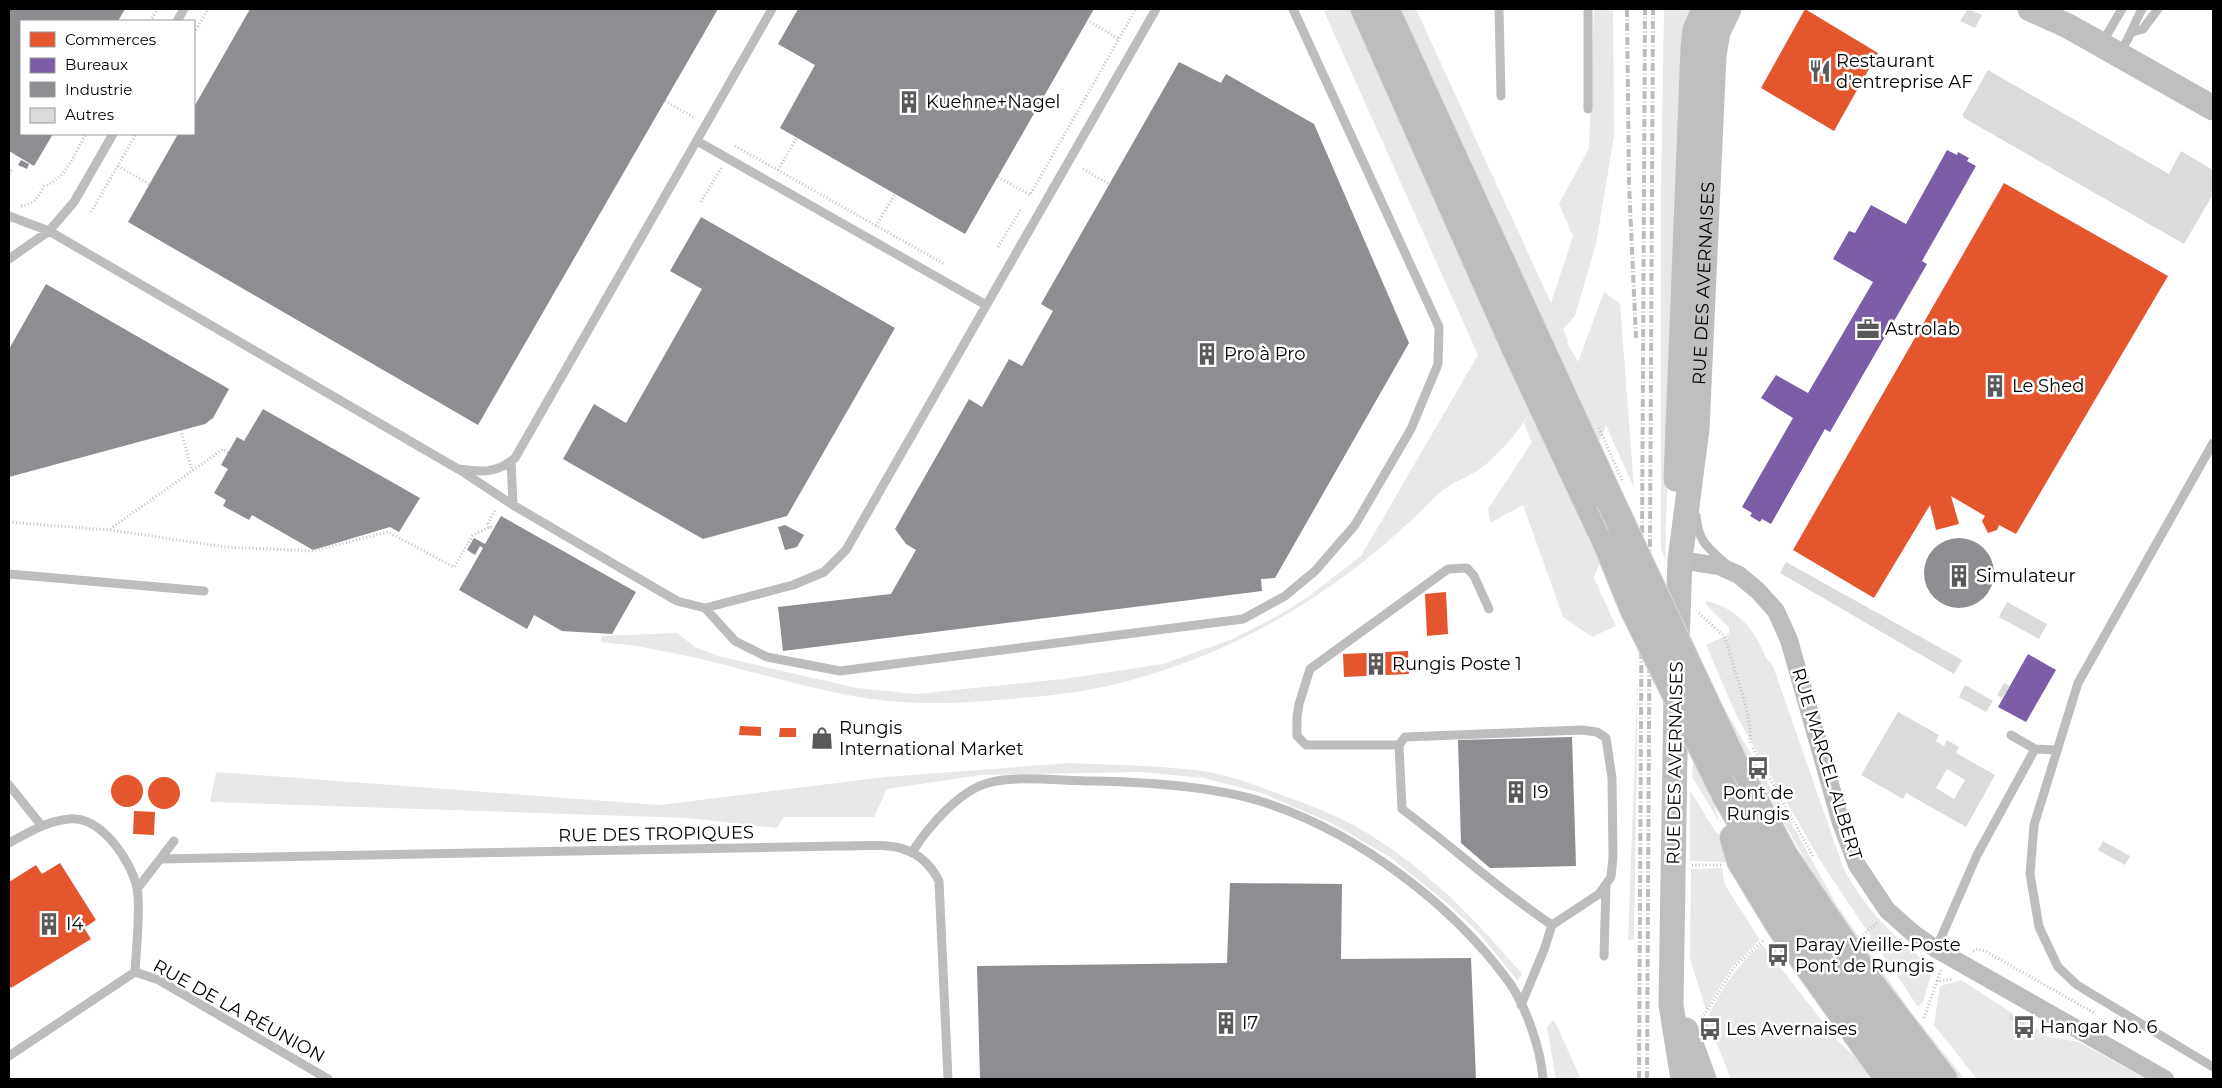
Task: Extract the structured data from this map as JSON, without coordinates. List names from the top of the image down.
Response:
{
  "streets": {
    "main road": ["RUE DES AVERNAISES"],
    "street": ["RUE MARCEL ALBERT"],
    "lane": ["RUE DES TROPIQUES", "RUE DE LA RÉUNION"]
  },
  "crossings": [
    ["RUE DES AVERNAISES", "RUE MARCEL ALBERT"]
  ],
  "places": {
    "restaurant": ["Restaurant d'entreprise AF"],
    "building": [
      "Kuehne+Nagel",
      "Pro à Pro",
      "Le Shed",
      "Simulateur",
      "Rungis Poste 1",
      "I9",
      "I4",
      "I7"
    ],
    "office": ["Astrolab"],
    "shop": ["Rungis International Market"],
    "bus stop": [
      "Pont de Rungis",
      "Paray Vieille-Poste Pont de Rungis",
      "Hangar No. 6",
      "Les Avernaises"
    ]
  },
  "legend": [
    "Commerces",
    "Bureaux",
    "Industrie",
    "Autres"
  ]
}
